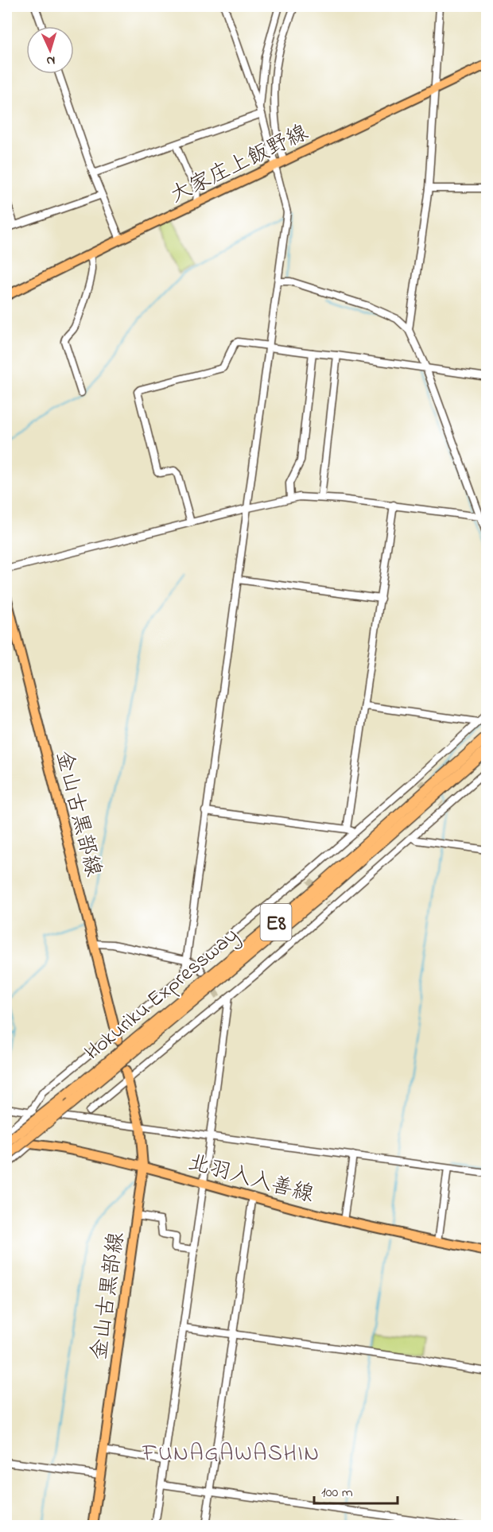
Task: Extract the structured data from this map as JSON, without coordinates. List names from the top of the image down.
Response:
{
  "streets": {
    "highway": ["E8", "Hokuriku Expressway"],
    "main road": ["大家庄上飯野線", "金山古黒部線", "北羽入入善線"]
  },
  "crossings": [
    ["金山古黒部線", "北羽入入善線"],
    ["Hokuriku Expressway", "北羽入入善線"]
  ],
  "districts": ["FUNAGAWASHIN"],
  "scale_bar": "100 m",
  "north": "bottom"
}
